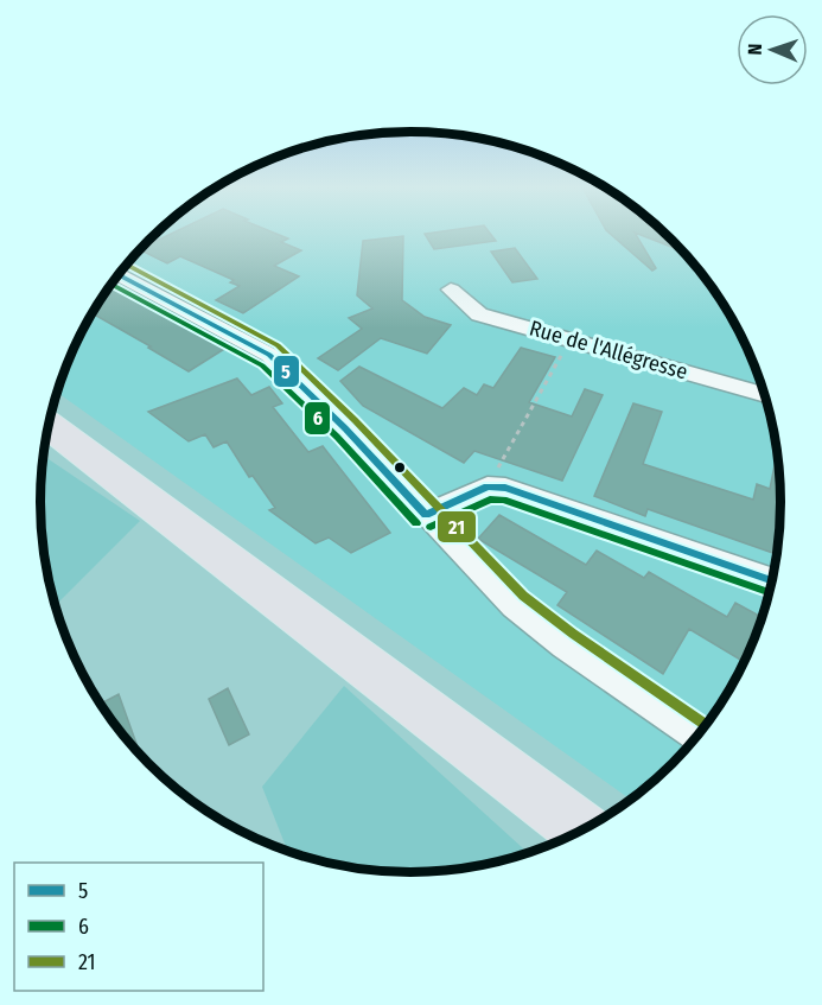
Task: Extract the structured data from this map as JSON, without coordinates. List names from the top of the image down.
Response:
{
  "streets": {
    "street": ["Rue de l'Allégresse"]
  },
  "lines": ["transit line 21", "transit line 5", "transit line 6"],
  "legend": ["5", "6", "21"],
  "north": "left"
}
